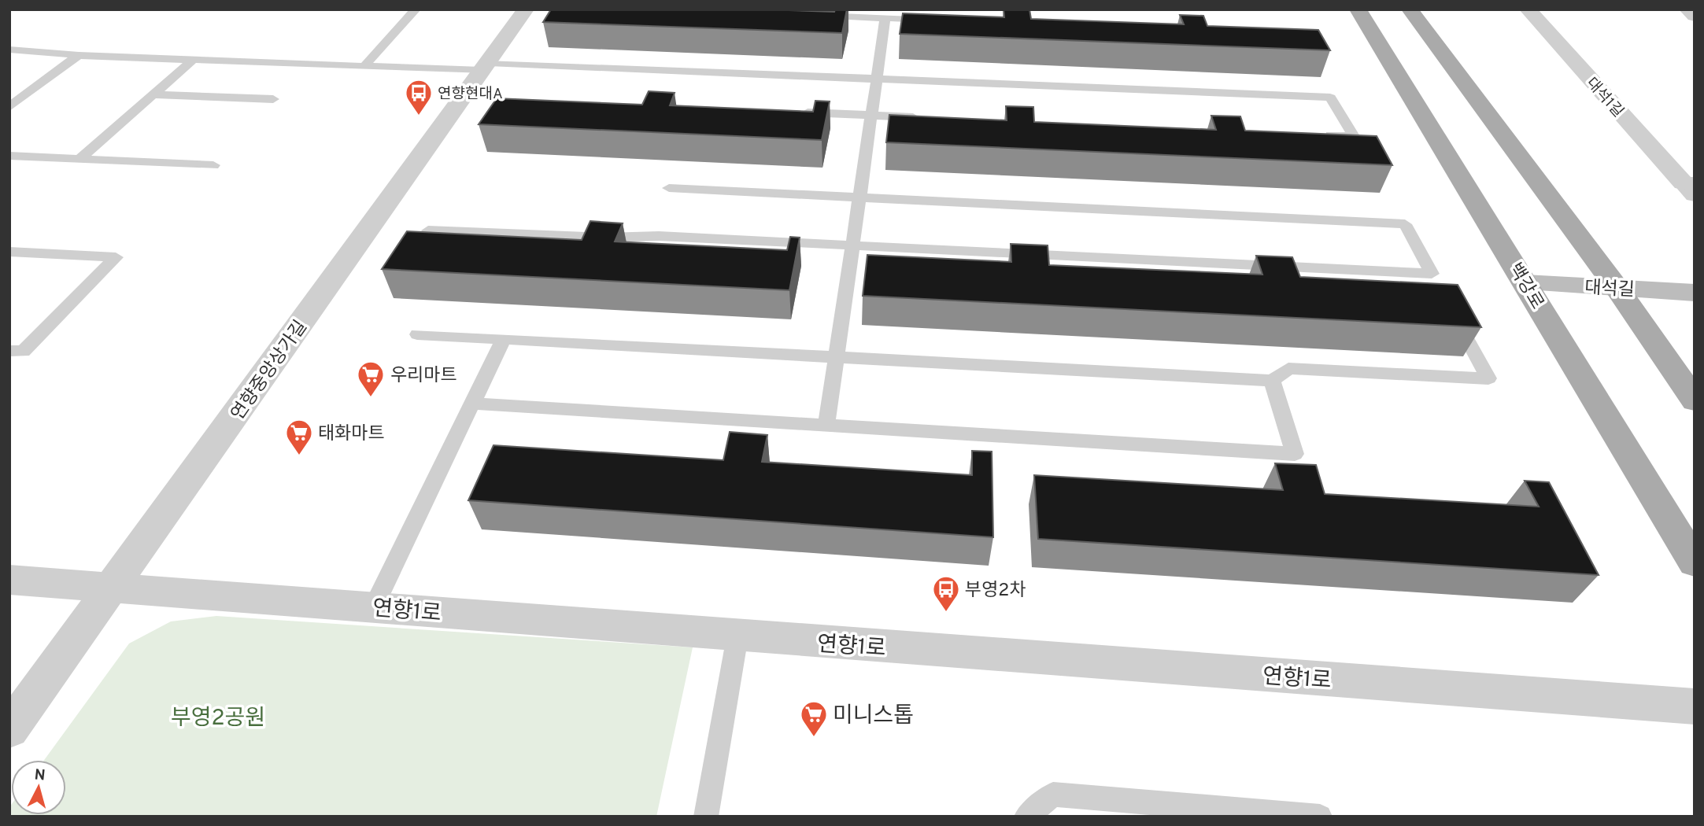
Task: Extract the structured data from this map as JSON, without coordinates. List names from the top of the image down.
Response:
{
  "streets": {
    "main road": ["백강로", "대석길"],
    "street": ["대석1길", "연향중앙상가길", "연향1로"]
  },
  "crossings": [
    ["백강로", "대석길"],
    ["연향중앙상가길", "연향1로"]
  ],
  "parks": ["부영2공원"],
  "places": {
    "bus stop": ["연향현대A", "부영2차"],
    "supermarket": ["우리마트", "태화마트", "미니스톱"]
  },
  "north": "top"
}
